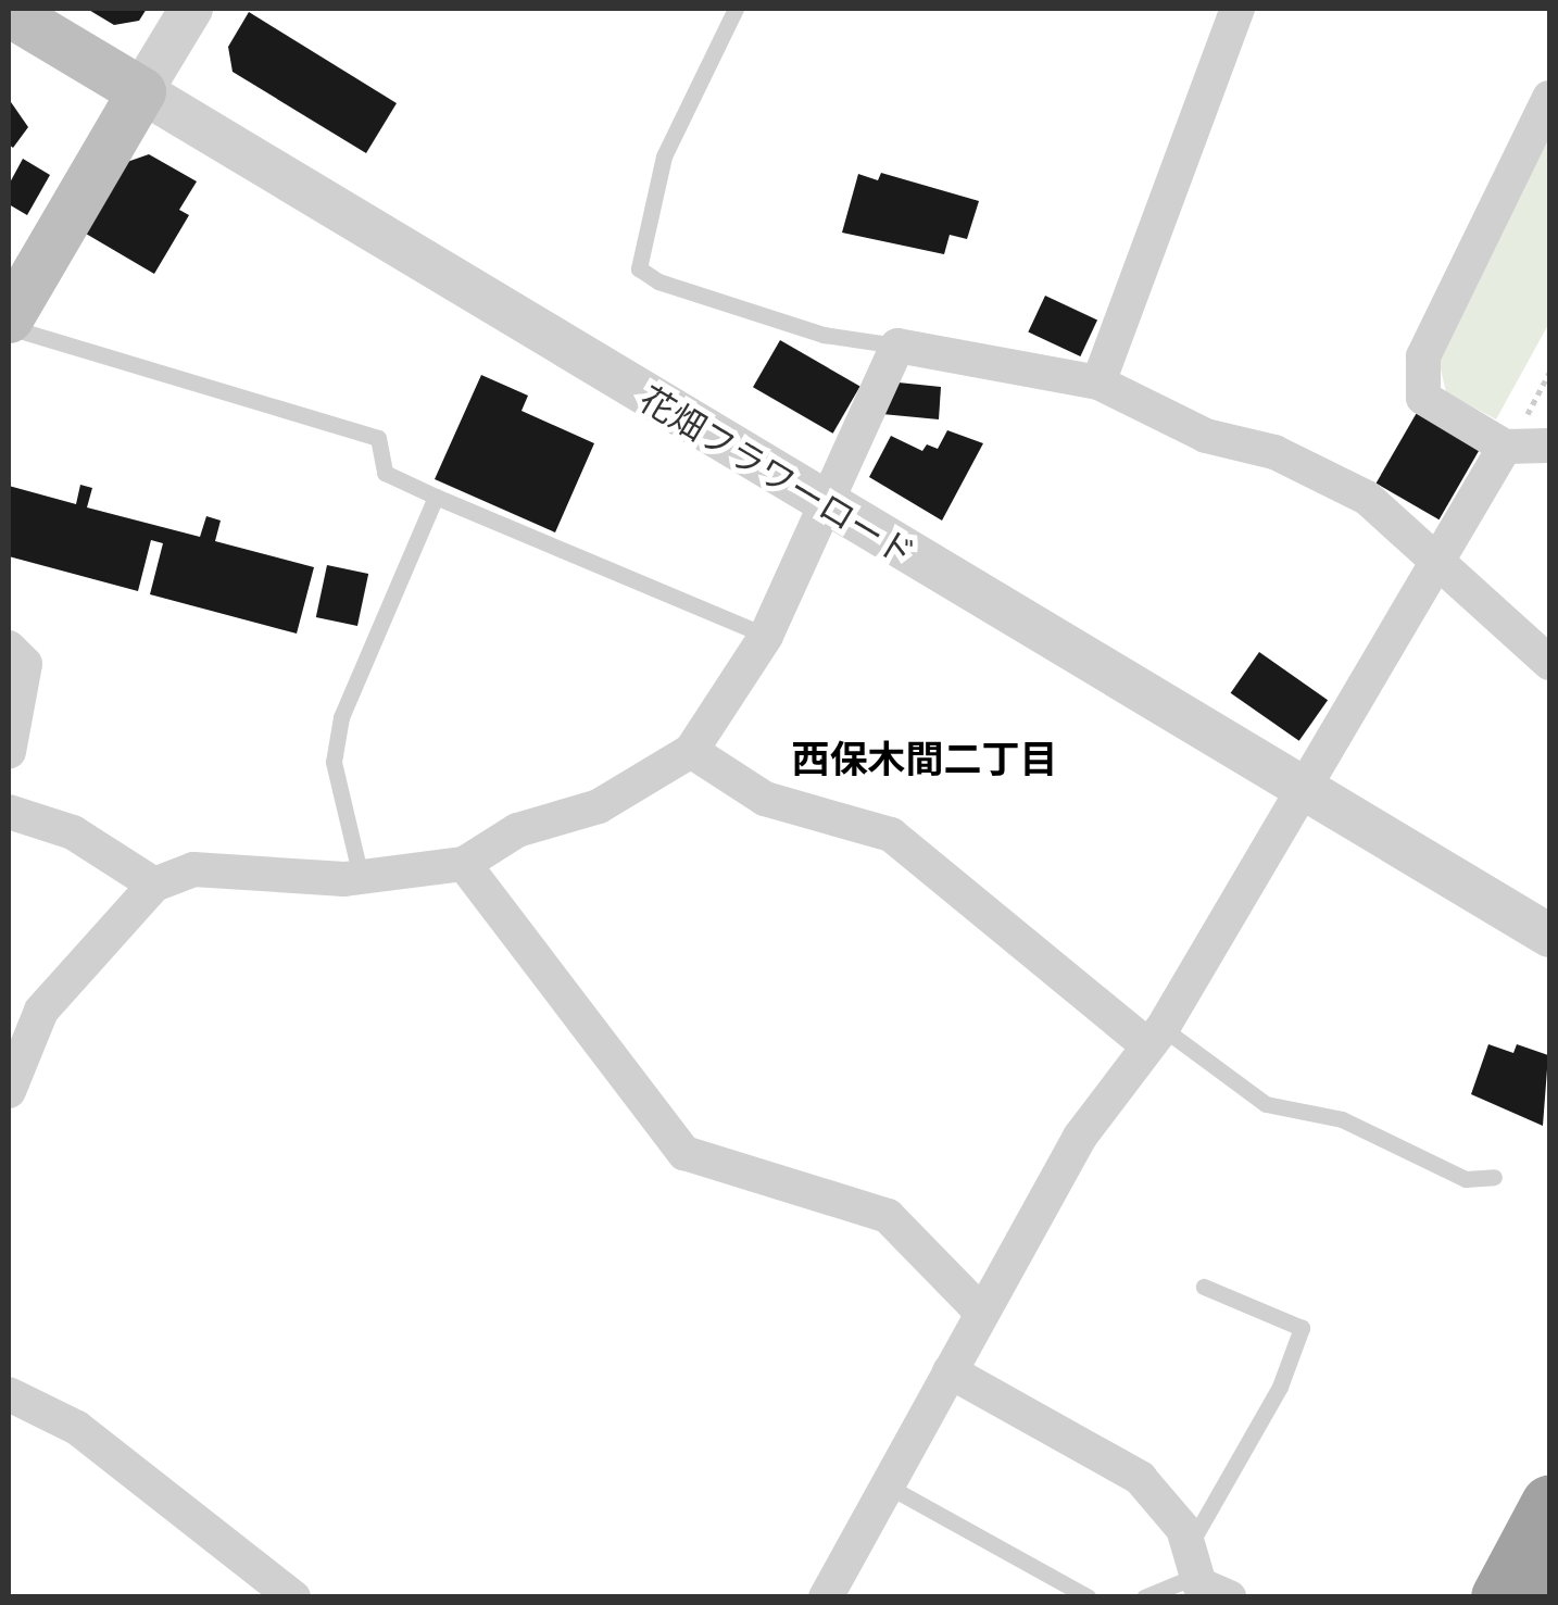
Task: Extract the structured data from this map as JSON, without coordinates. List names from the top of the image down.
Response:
{
  "streets": {
    "main road": ["花畑フラワーロード"]
  },
  "districts": ["西保木間二丁目"]
}
